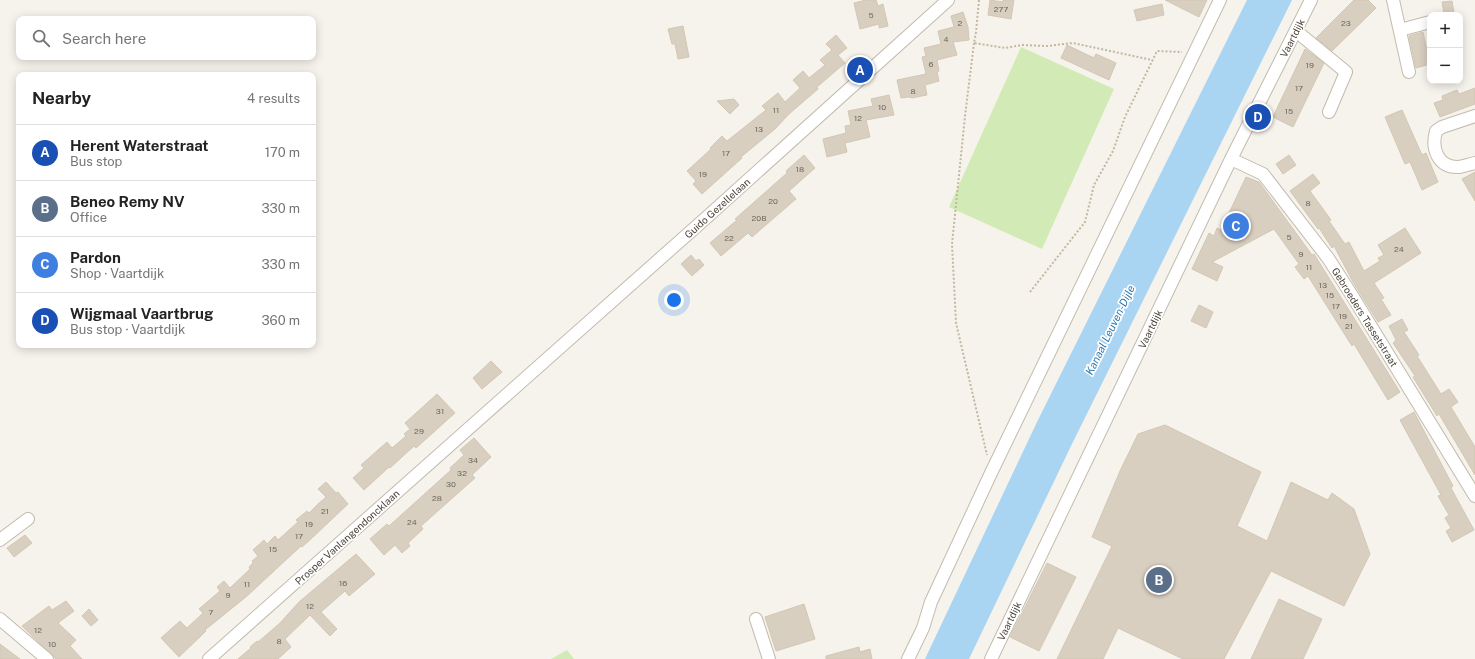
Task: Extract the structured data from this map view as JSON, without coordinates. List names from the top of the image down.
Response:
{
  "streets": {
    "street": [
      "Vaartdijk",
      "Guido Gezellelaan",
      "Gebroeders Tassetstraat",
      "Prosper Vanlangendoncklaan"
    ]
  },
  "crossings": [
    ["Vaartdijk", "Gebroeders Tassetstraat"],
    ["Guido Gezellelaan", "Prosper Vanlangendoncklaan"]
  ],
  "water": ["Kanaal Leuven-Dijle"],
  "house_numbers": [
    "277",
    "5",
    "2",
    "23",
    "4",
    "6",
    "19",
    "17",
    "8",
    "10",
    "11",
    "15",
    "12",
    "13",
    "17",
    "18",
    "19",
    "20",
    "8",
    "20B",
    "5",
    "22",
    "24",
    "9",
    "11",
    "13",
    "15",
    "17",
    "19",
    "21",
    "31",
    "29",
    "34",
    "32",
    "30",
    "28",
    "21",
    "24",
    "19",
    "17",
    "15",
    "16",
    "11",
    "9",
    "12",
    "7",
    "12",
    "8",
    "10"
  ],
  "page": {
    "map_buttons": ["+", "−"],
    "search": "Search here",
    "pins": [
      "A",
      "D",
      "C",
      "B"
    ],
    "heading": ["Nearby", "4 results"],
    "list": [
      {
        "mark": "A",
        "name": "Herent Waterstraat",
        "note": "Bus stop",
        "value": "170 m"
      },
      {
        "mark": "B",
        "name": "Beneo Remy NV",
        "note": "Office",
        "value": "330 m"
      },
      {
        "mark": "C",
        "name": "Pardon",
        "note": "Shop · Vaartdijk",
        "value": "330 m"
      },
      {
        "mark": "D",
        "name": "Wijgmaal Vaartbrug",
        "note": "Bus stop · Vaartdijk",
        "value": "360 m"
      }
    ]
  }
}
